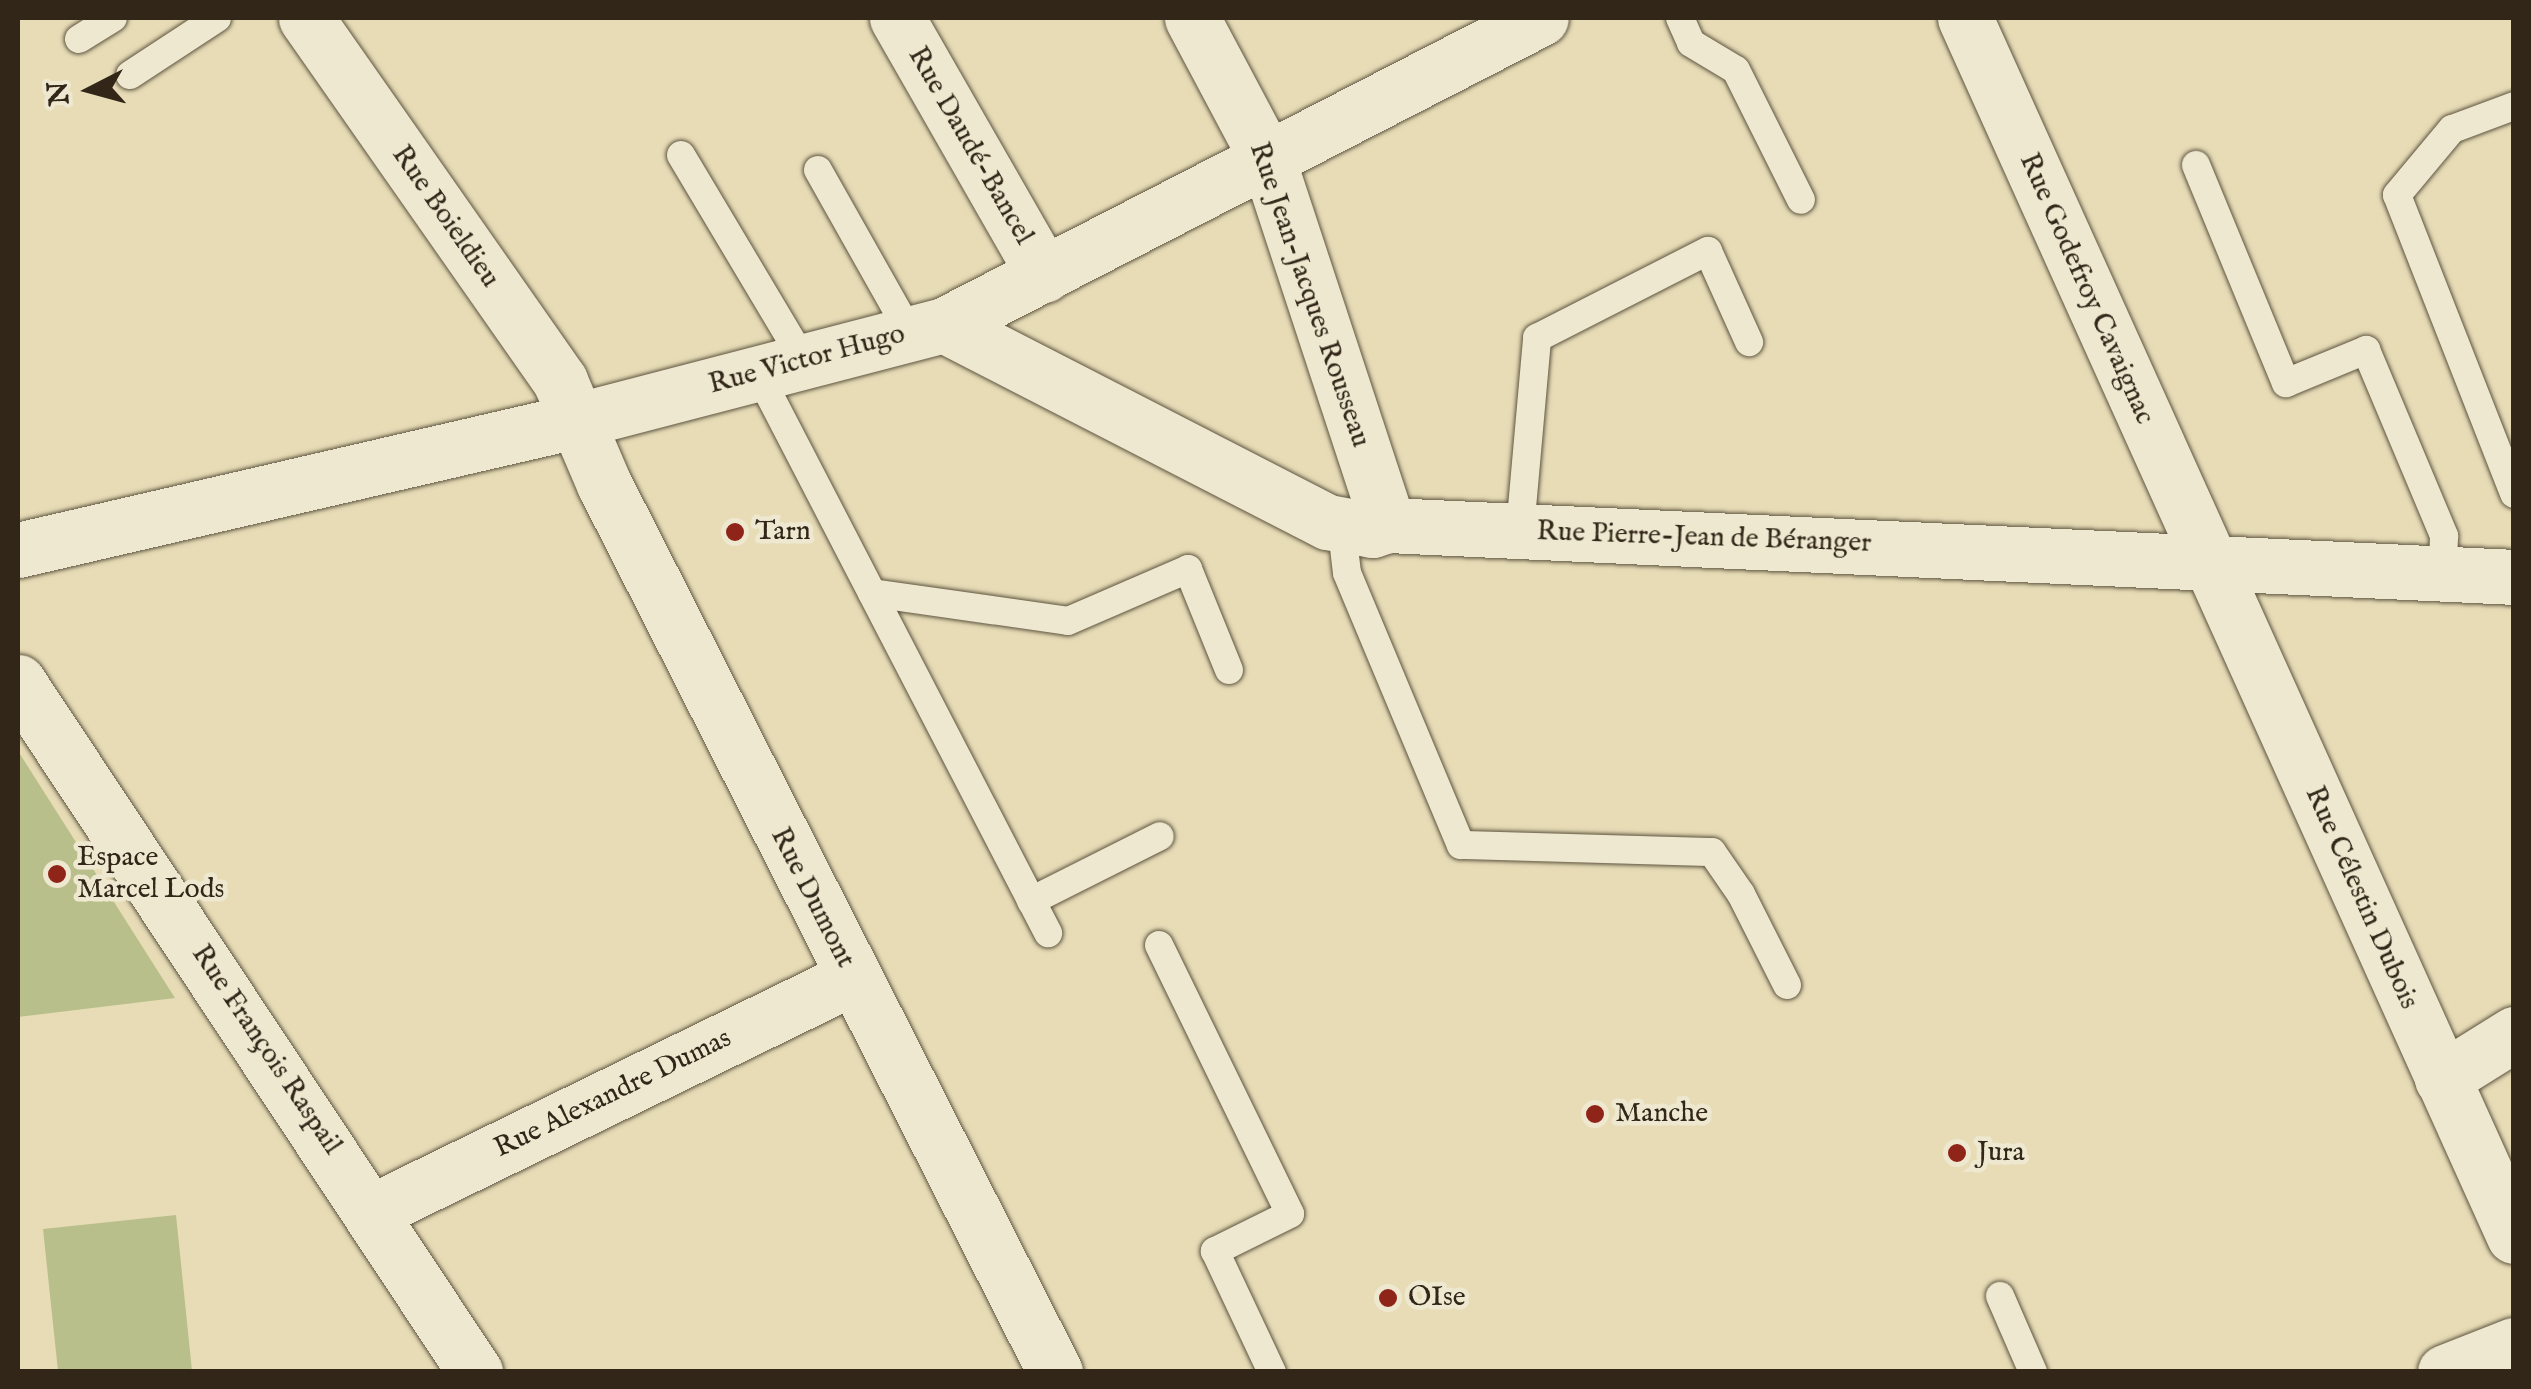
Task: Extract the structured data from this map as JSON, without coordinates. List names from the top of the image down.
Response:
{
  "streets": {
    "street": [
      "Rue Daudé-Bancel",
      "Rue Boieldieu",
      "Rue Godefroy Cavaignac",
      "Rue Jean-Jacques Rousseau",
      "Rue Victor Hugo",
      "Rue Pierre-Jean de Béranger",
      "Rue Dumont",
      "Rue Célestin Dubois",
      "Rue François Raspail",
      "Rue Alexandre Dumas"
    ]
  },
  "crossings": [
    ["Rue Daudé-Bancel", "Rue Victor Hugo"],
    ["Rue Boieldieu", "Rue Victor Hugo"],
    ["Rue Boieldieu", "Rue Dumont"],
    ["Rue Godefroy Cavaignac", "Rue Pierre-Jean de Béranger"],
    ["Rue Godefroy Cavaignac", "Rue Célestin Dubois"],
    ["Rue Jean-Jacques Rousseau", "Rue Victor Hugo"],
    ["Rue Jean-Jacques Rousseau", "Rue Pierre-Jean de Béranger"],
    ["Rue Victor Hugo", "Rue Pierre-Jean de Béranger"],
    ["Rue Victor Hugo", "Rue Dumont"],
    ["Rue Pierre-Jean de Béranger", "Rue Célestin Dubois"],
    ["Rue Dumont", "Rue Alexandre Dumas"],
    ["Rue François Raspail", "Rue Alexandre Dumas"]
  ],
  "places": [
    "Tarn",
    "Espace Marcel Lods",
    "Manche",
    "Jura",
    "OIse"
  ],
  "north": "left"
}
